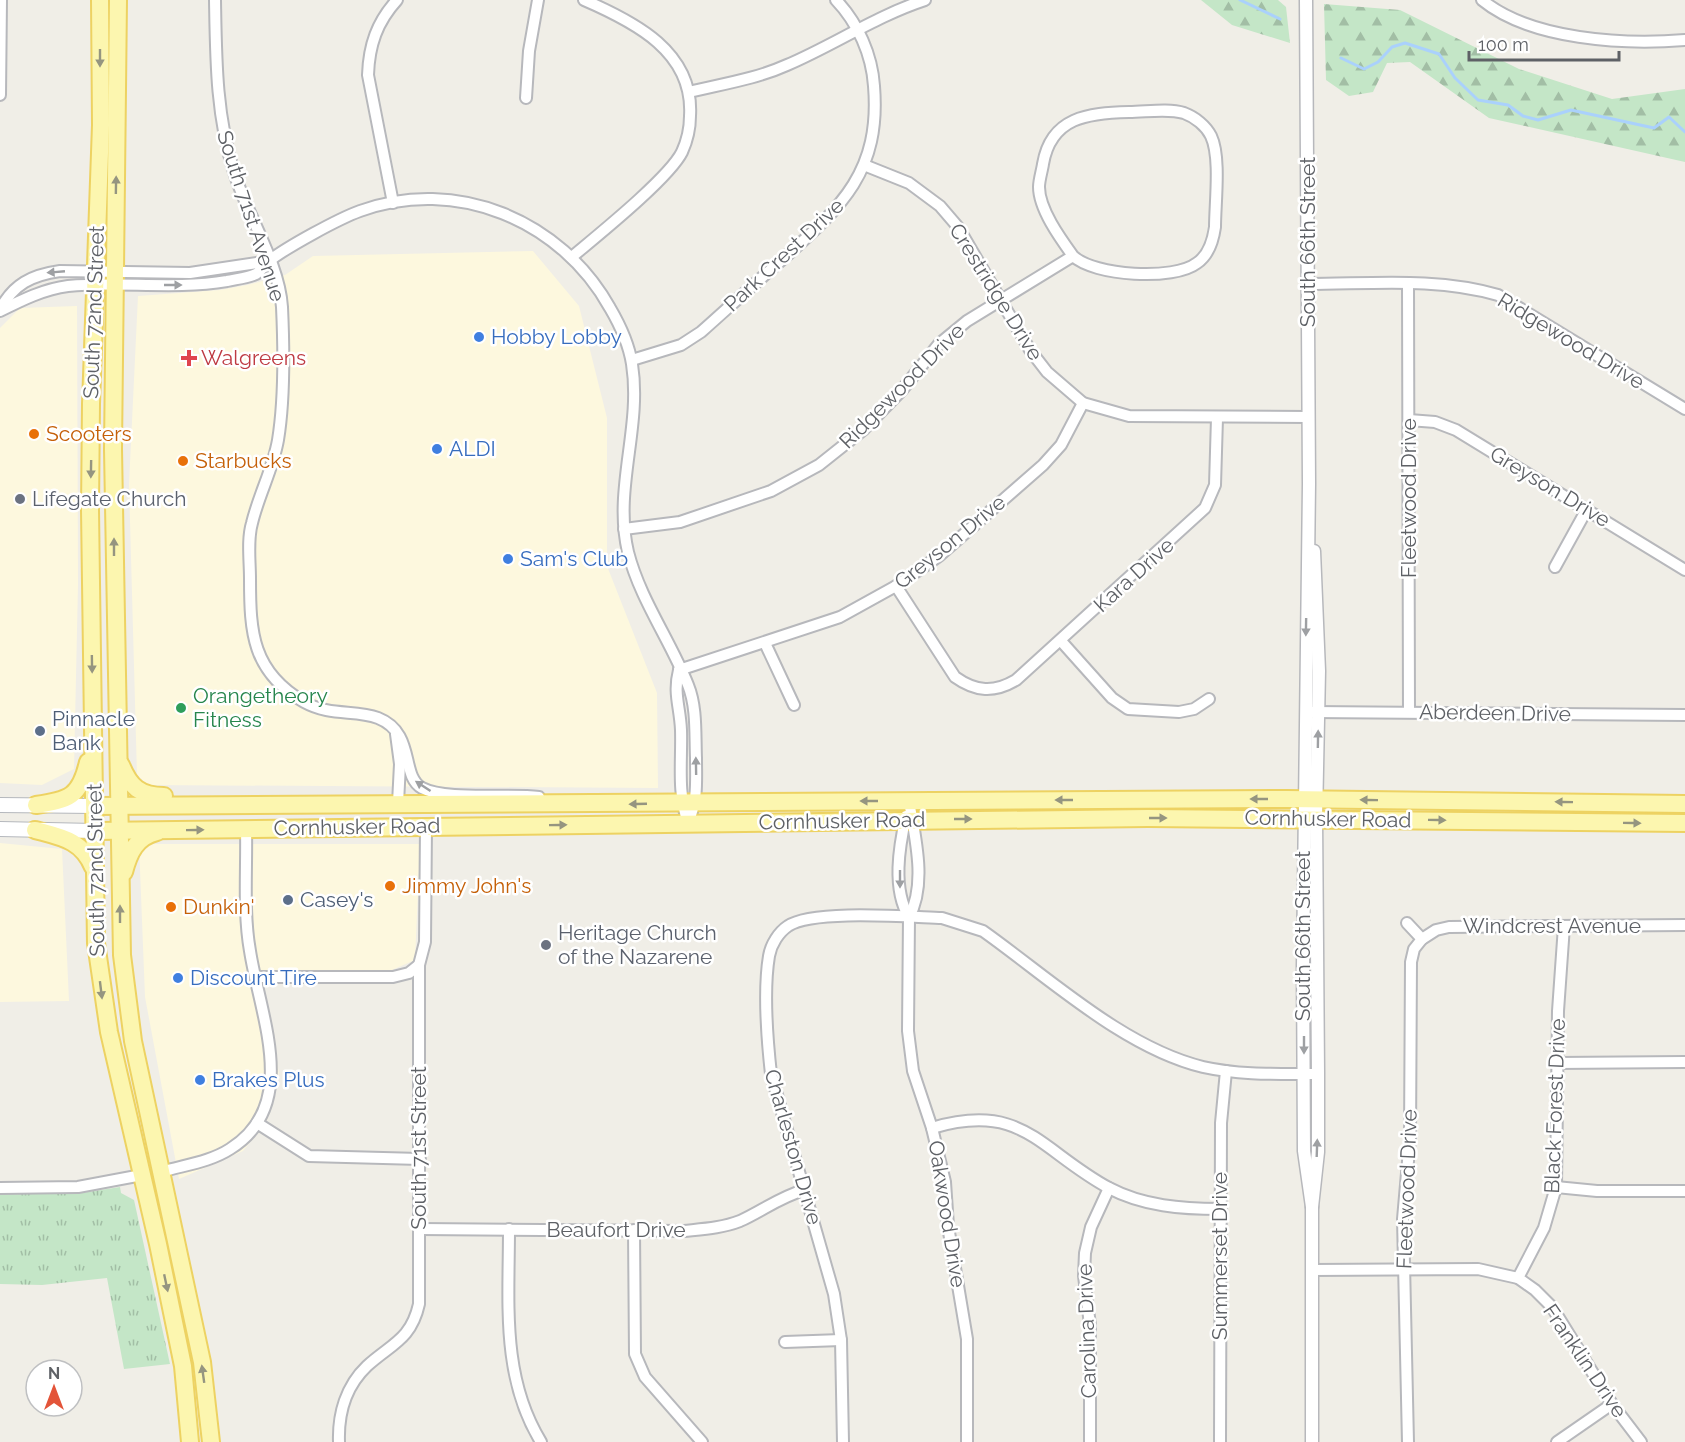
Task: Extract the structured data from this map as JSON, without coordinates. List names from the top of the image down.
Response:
{
  "streets": {
    "main road": ["South 72nd Street", "Cornhusker Road"],
    "street": [
      "South 71st Avenue",
      "South 66th Street",
      "Park Crest Drive",
      "Crestridge Drive",
      "Ridgewood Drive",
      "Greyson Drive",
      "Fleetwood Drive",
      "Kara Drive",
      "Aberdeen Drive",
      "Windcrest Avenue",
      "Black Forest Drive",
      "Charleston Drive",
      "South 71st Street",
      "Oakwood Drive",
      "Beaufort Drive",
      "Summerset Drive",
      "Carolina Drive",
      "Franklin Drive"
    ]
  },
  "crossings": [
    ["South 71st Avenue", "Cornhusker Road"],
    ["South 66th Street", "Crestridge Drive"],
    ["South 66th Street", "Ridgewood Drive"],
    ["South 66th Street", "Aberdeen Drive"],
    ["South 66th Street", "Cornhusker Road"],
    ["South 66th Street", "Charleston Drive"],
    ["South 66th Street", "Franklin Drive"],
    ["Park Crest Drive", "Crestridge Drive"],
    ["Crestridge Drive", "Ridgewood Drive"],
    ["Crestridge Drive", "Greyson Drive"],
    ["Crestridge Drive", "Kara Drive"],
    ["South 72nd Street", "Cornhusker Road"],
    ["Ridgewood Drive", "Fleetwood Drive"],
    ["Greyson Drive", "Fleetwood Drive"],
    ["Greyson Drive", "Kara Drive"],
    ["Fleetwood Drive", "Aberdeen Drive"],
    ["Fleetwood Drive", "Windcrest Avenue"],
    ["Fleetwood Drive", "Franklin Drive"],
    ["Cornhusker Road", "South 71st Street"],
    ["Cornhusker Road", "Oakwood Drive"],
    ["Windcrest Avenue", "Black Forest Drive"],
    ["Black Forest Drive", "Franklin Drive"],
    ["Charleston Drive", "Oakwood Drive"],
    ["Charleston Drive", "Beaufort Drive"],
    ["Charleston Drive", "Summerset Drive"],
    ["South 71st Street", "Beaufort Drive"]
  ],
  "places": {
    "other": [
      "Hobby Lobby",
      "Scooters",
      "ALDI",
      "Starbucks",
      "Lifegate Church",
      "Sam's Club",
      "Orangetheory Fitness",
      "Pinnacle Bank",
      "Jimmy John's",
      "Casey's",
      "Dunkin'",
      "Heritage Church of the Nazarene",
      "Discount Tire",
      "Brakes Plus"
    ],
    "health": ["Walgreens"]
  },
  "scale_bar": "100 m",
  "north": "top"
}
